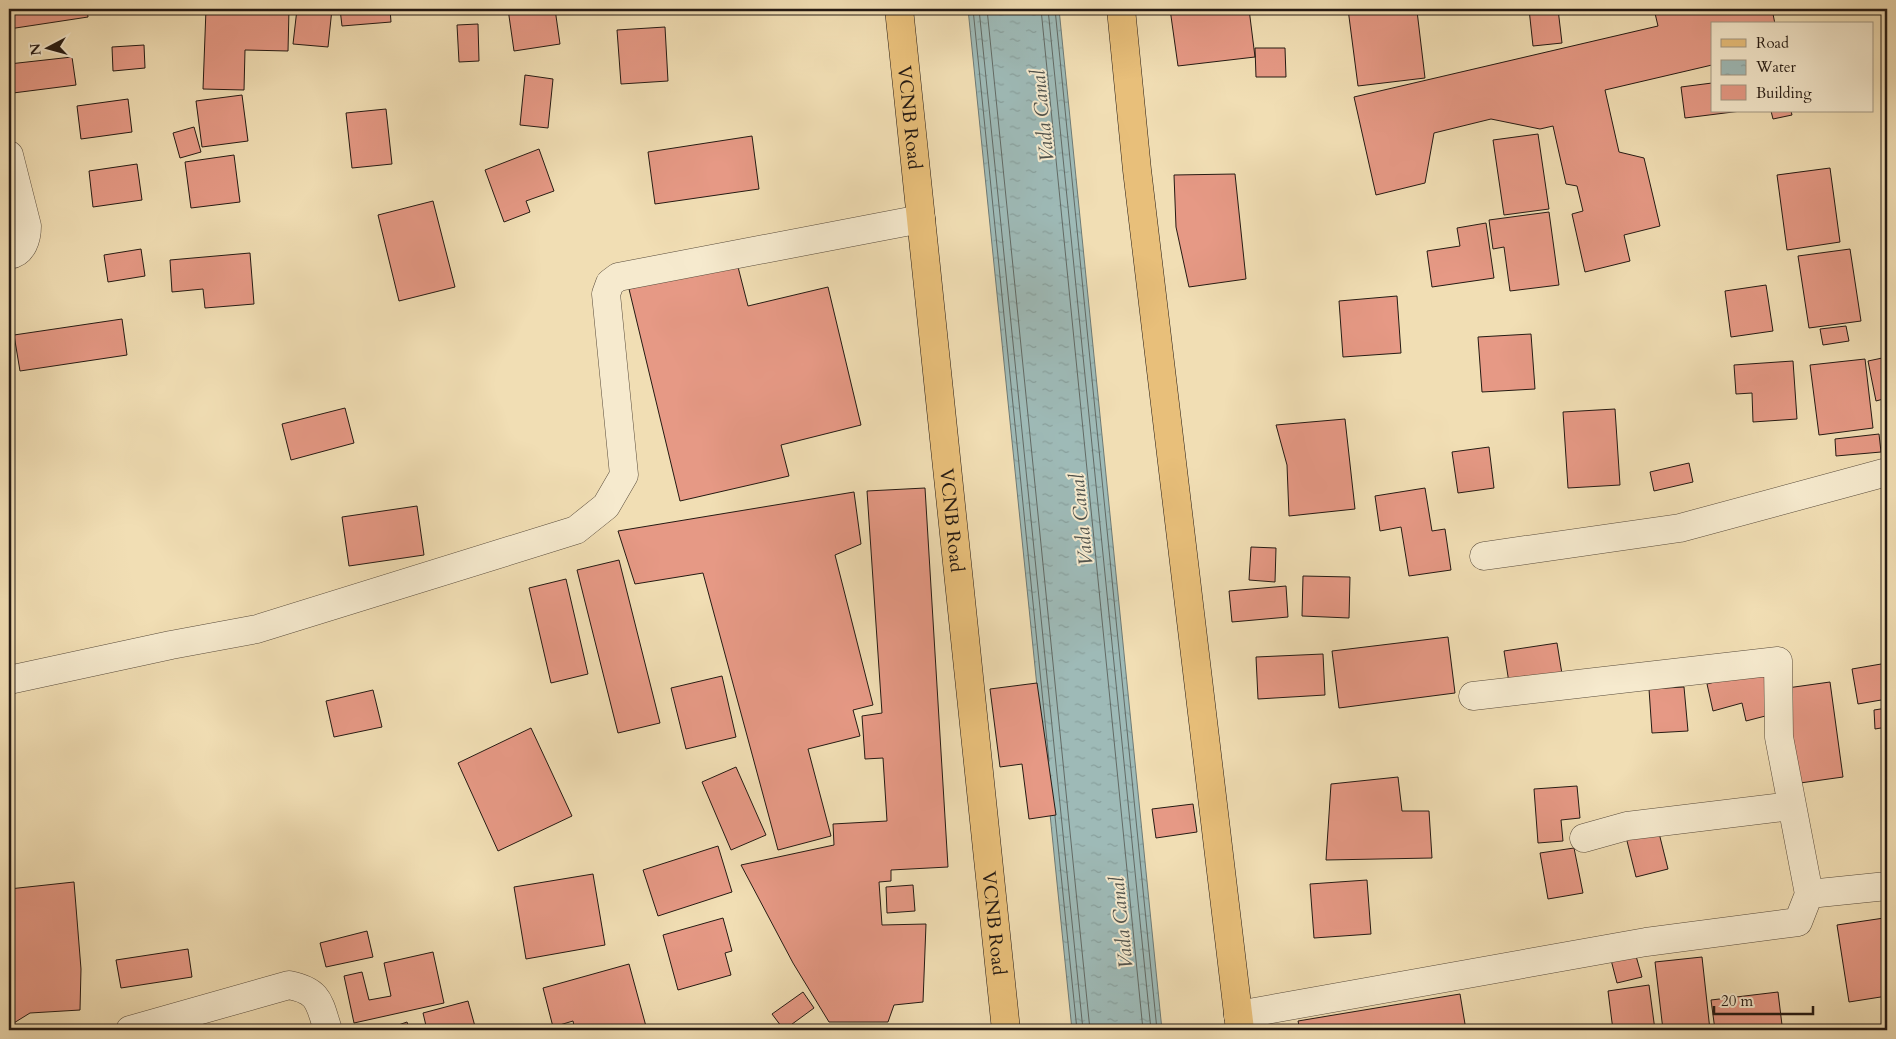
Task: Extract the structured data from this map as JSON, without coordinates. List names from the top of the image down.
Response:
{
  "streets": {
    "main road": ["VCNB Road"]
  },
  "water": ["Vada Canal"],
  "legend": ["Road", "Water", "Building"],
  "scale_bar": "20 m",
  "north": "left"
}
